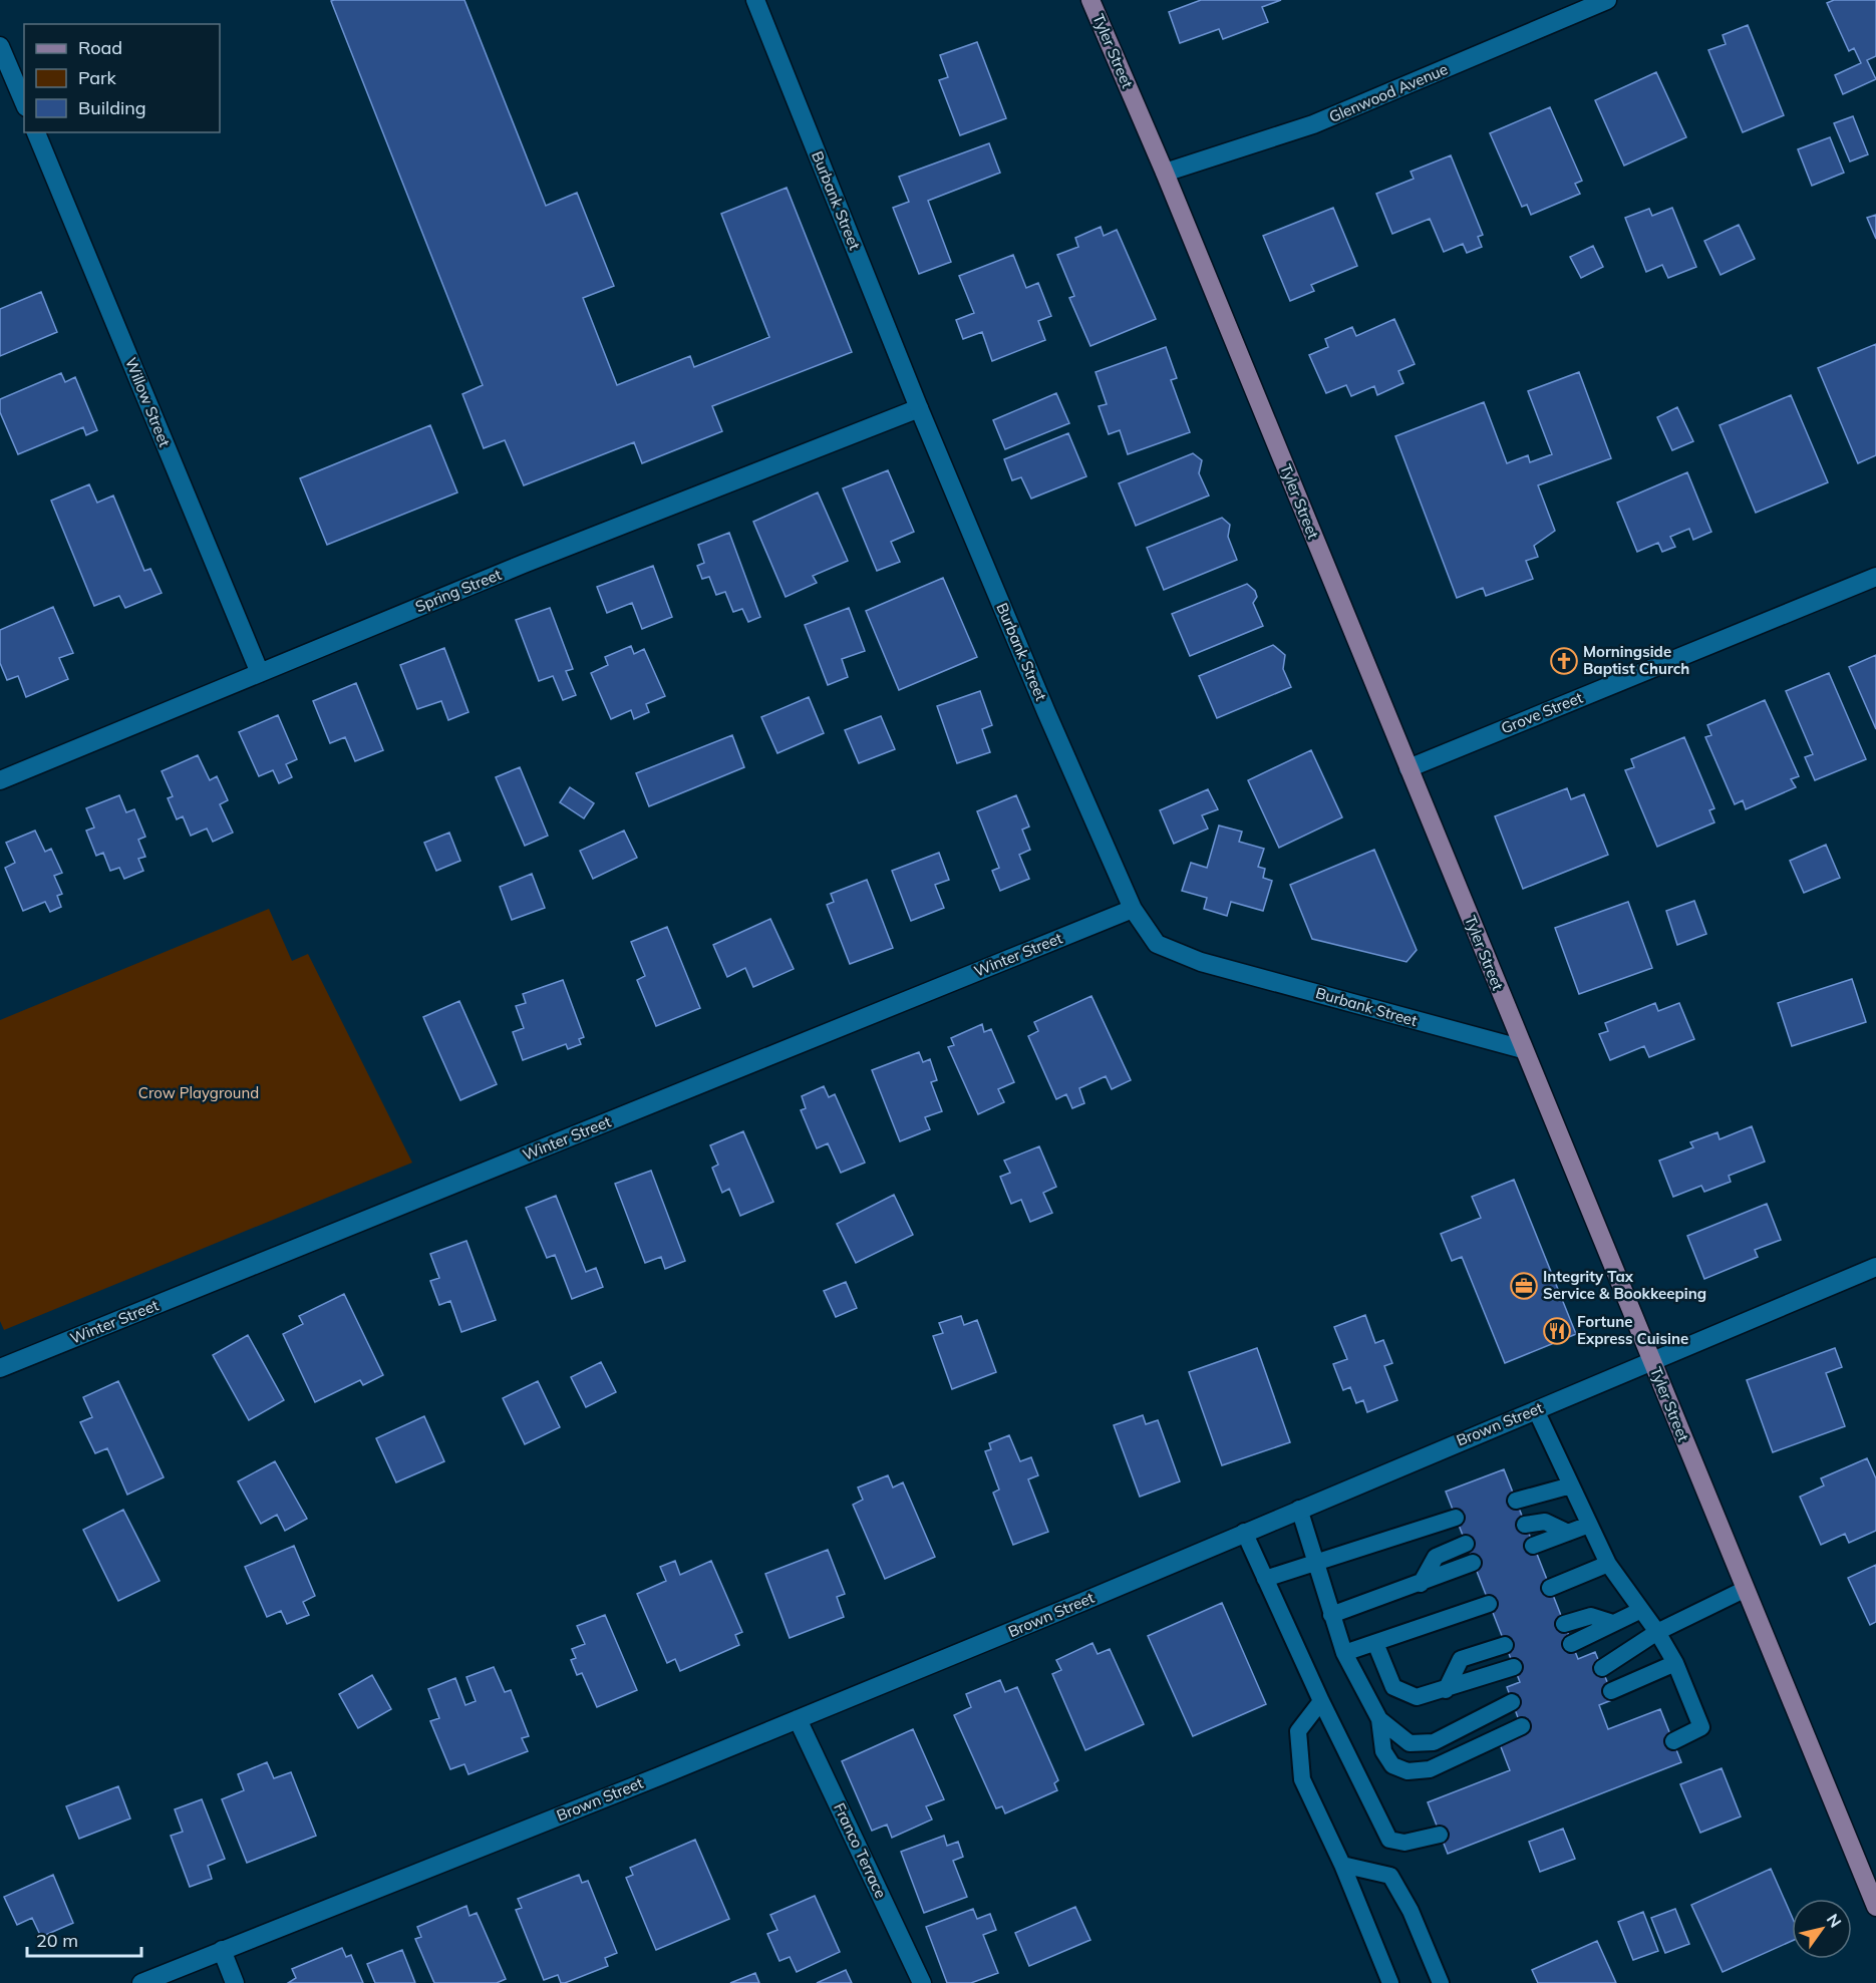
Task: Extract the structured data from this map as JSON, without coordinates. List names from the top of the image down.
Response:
{
  "streets": {
    "main road": ["Tyler Street"],
    "street": [
      "Glenwood Avenue",
      "Burbank Street",
      "Willow Street",
      "Spring Street",
      "Grove Street",
      "Winter Street",
      "Brown Street",
      "Franco Terrace"
    ]
  },
  "crossings": [
    ["Tyler Street", "Glenwood Avenue"],
    ["Tyler Street", "Burbank Street"],
    ["Tyler Street", "Grove Street"],
    ["Tyler Street", "Brown Street"],
    ["Burbank Street", "Spring Street"],
    ["Burbank Street", "Winter Street"],
    ["Willow Street", "Spring Street"],
    ["Brown Street", "Franco Terrace"]
  ],
  "parks": ["Crow Playground"],
  "places": {
    "church": ["Morningside Baptist Church"],
    "office": ["Integrity Tax Service & Bookkeeping"],
    "restaurant": ["Fortune Express Cuisine"]
  },
  "legend": ["Road", "Park", "Building"],
  "scale_bar": "20 m",
  "north": "top right"
}
